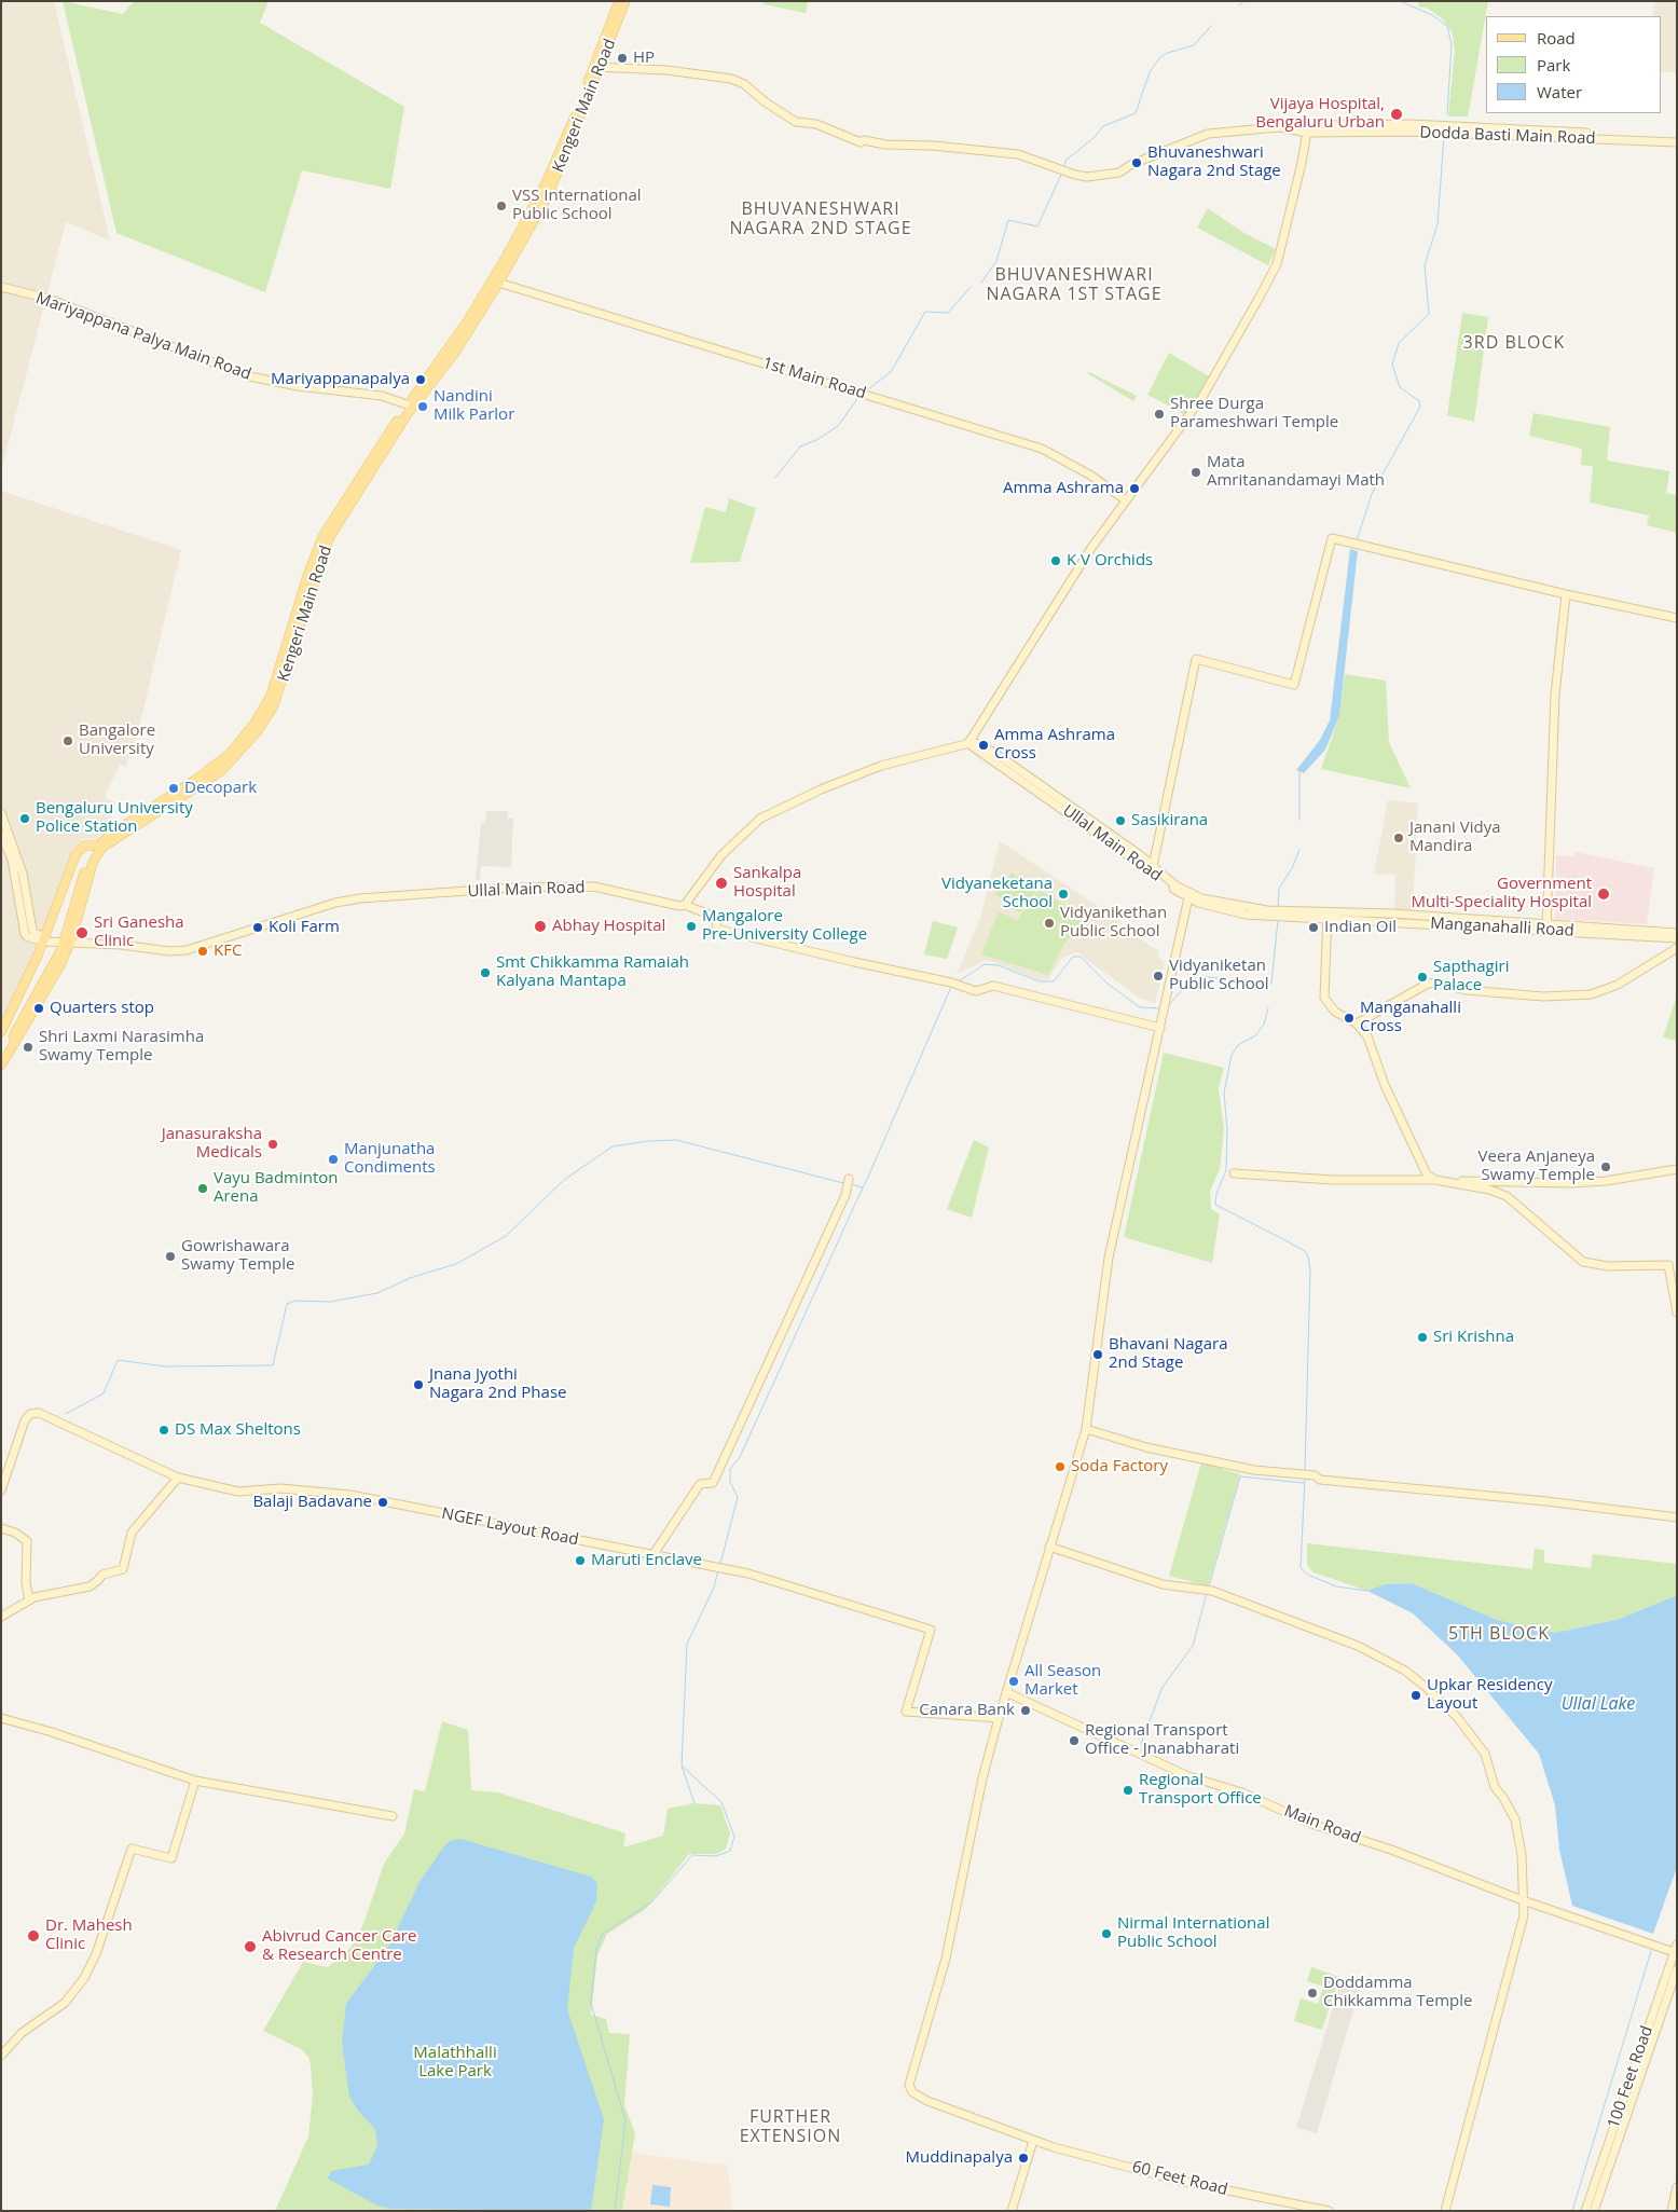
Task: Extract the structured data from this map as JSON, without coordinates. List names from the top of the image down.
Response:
{
  "streets": {
    "main road": ["Kengeri Main Road"],
    "street": [
      "Dodda Basti Main Road",
      "Mariyappana Palya Main Road",
      "1st Main Road",
      "Ullal Main Road",
      "Manganahalli Road",
      "NGEF Layout Road",
      "Main Road",
      "100 Feet Road",
      "60 Feet Road"
    ]
  },
  "crossings": [
    ["Kengeri Main Road", "Mariyappana Palya Main Road"],
    ["Kengeri Main Road", "1st Main Road"],
    ["Kengeri Main Road", "Ullal Main Road"],
    ["Ullal Main Road", "Manganahalli Road"],
    ["NGEF Layout Road", "60 Feet Road"],
    ["Main Road", "100 Feet Road"]
  ],
  "districts": [
    "BHUVANESHWARI NAGARA 2ND STAGE",
    "BHUVANESHWARI NAGARA 1ST STAGE",
    "3RD BLOCK",
    "5TH BLOCK",
    "FURTHER EXTENSION"
  ],
  "water": ["Ullal Lake"],
  "parks": ["Malathhalli Lake Park"],
  "places": [
    "HP",
    "Vijaya Hospital, Bengaluru Urban",
    "Bhuvaneshwari Nagara 2nd Stage",
    "VSS International Public School",
    "Mariyappanapalya",
    "Nandini Milk Parlor",
    "Shree Durga Parameshwari Temple",
    "Mata Amritanandamayi Math",
    "Amma Ashrama",
    "K V Orchids",
    "Bangalore University",
    "Amma Ashrama Cross",
    "Decopark",
    "Bengaluru University Police Station",
    "Sasikirana",
    "Janani Vidya Mandira",
    "Sankalpa Hospital",
    "Vidyaneketana School",
    "Government Multi-Speciality Hospital",
    "Vidyanikethan Public School",
    "Abhay Hospital",
    "Mangalore Pre-University College",
    "Koli Farm",
    "Indian Oil",
    "Sri Ganesha Clinic",
    "KFC",
    "Smt Chikkamma Ramaiah Kalyana Mantapa",
    "Vidyaniketan Public School",
    "Sapthagiri Palace",
    "Quarters stop",
    "Manganahalli Cross",
    "Shri Laxmi Narasimha Swamy Temple",
    "Janasuraksha Medicals",
    "Manjunatha Condiments",
    "Veera Anjaneya Swamy Temple",
    "Vayu Badminton Arena",
    "Gowrishawara Swamy Temple",
    "Sri Krishna",
    "Bhavani Nagara 2nd Stage",
    "Jnana Jyothi Nagara 2nd Phase",
    "DS Max Sheltons",
    "Soda Factory",
    "Balaji Badavane",
    "Maruti Enclave",
    "All Season Market",
    "Upkar Residency Layout",
    "Canara Bank",
    "Regional Transport Office - Jnanabharati",
    "Regional Transport Office",
    "Nirmal International Public School",
    "Dr. Mahesh Clinic",
    "Abivrud Cancer Care & Research Centre",
    "Doddamma Chikkamma Temple",
    "Muddinapalya"
  ],
  "legend": ["Road", "Park", "Water"]
}
